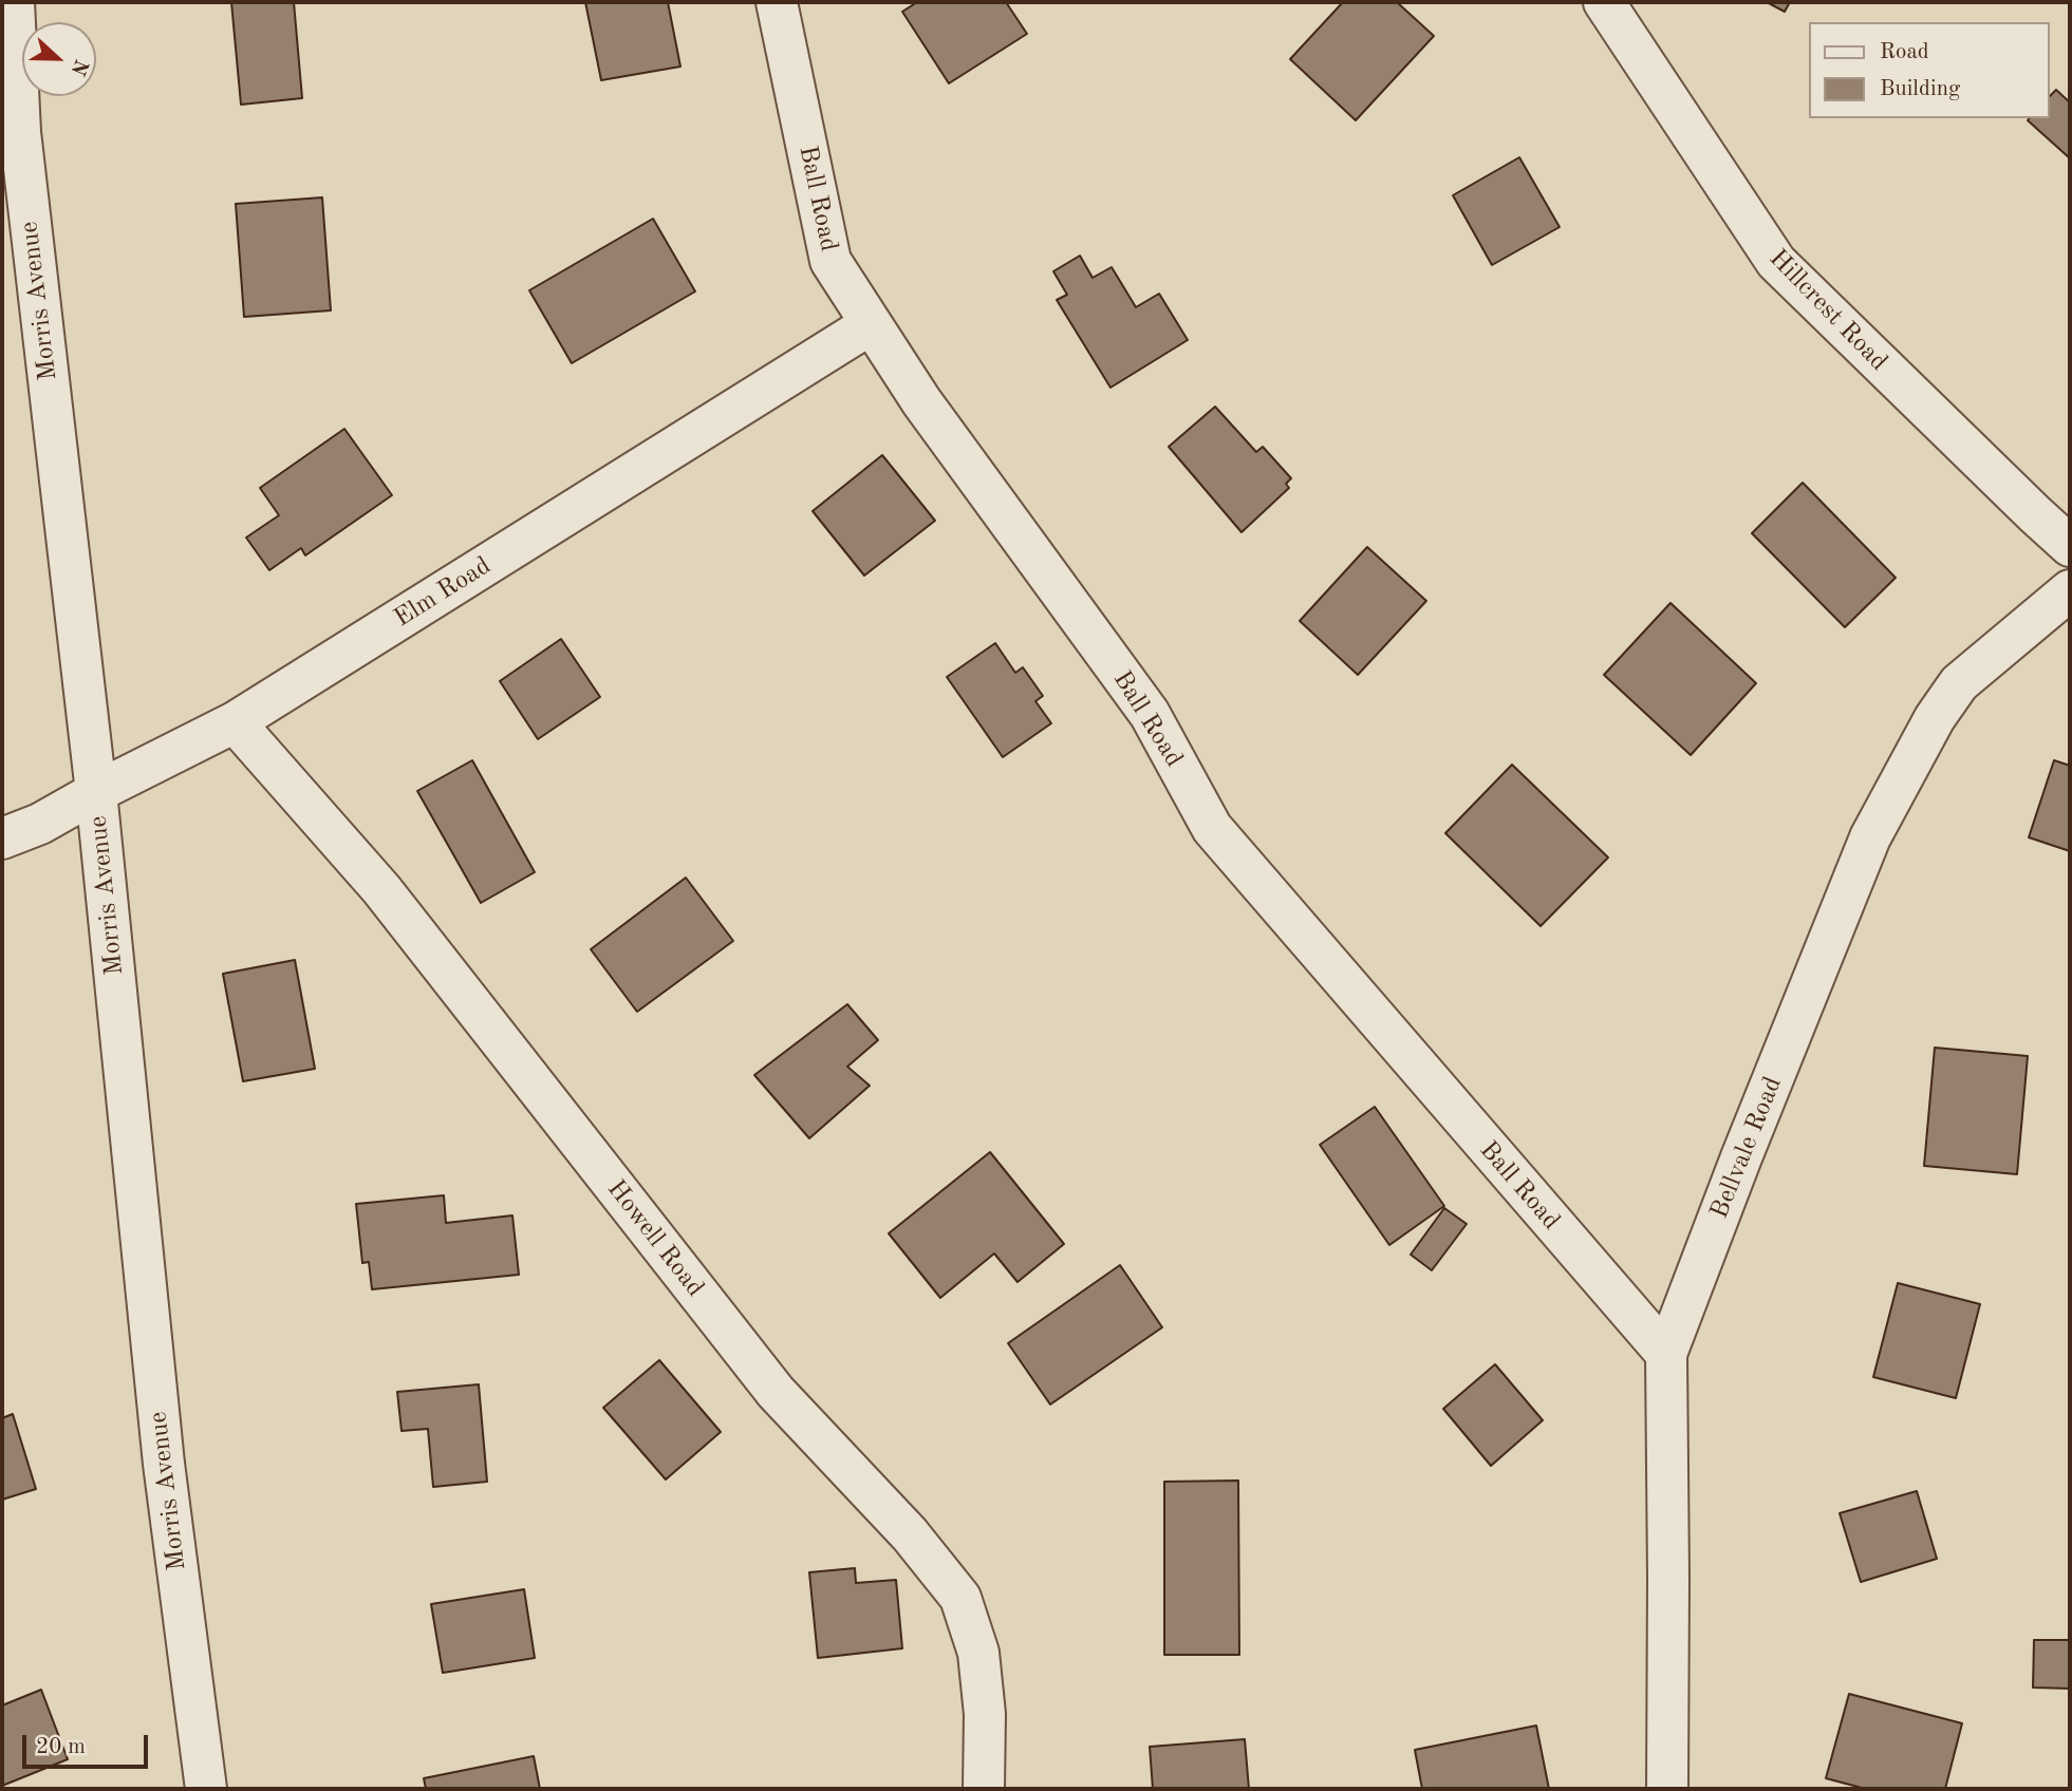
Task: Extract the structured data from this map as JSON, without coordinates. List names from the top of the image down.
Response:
{
  "streets": {
    "street": [
      "Ball Road",
      "Morris Avenue",
      "Hillcrest Road",
      "Elm Road",
      "Bellvale Road",
      "Howell Road"
    ]
  },
  "crossings": [
    ["Ball Road", "Elm Road"],
    ["Ball Road", "Bellvale Road"],
    ["Morris Avenue", "Elm Road"],
    ["Elm Road", "Howell Road"]
  ],
  "legend": ["Road", "Building"],
  "scale_bar": "20 m",
  "north": "right"
}
